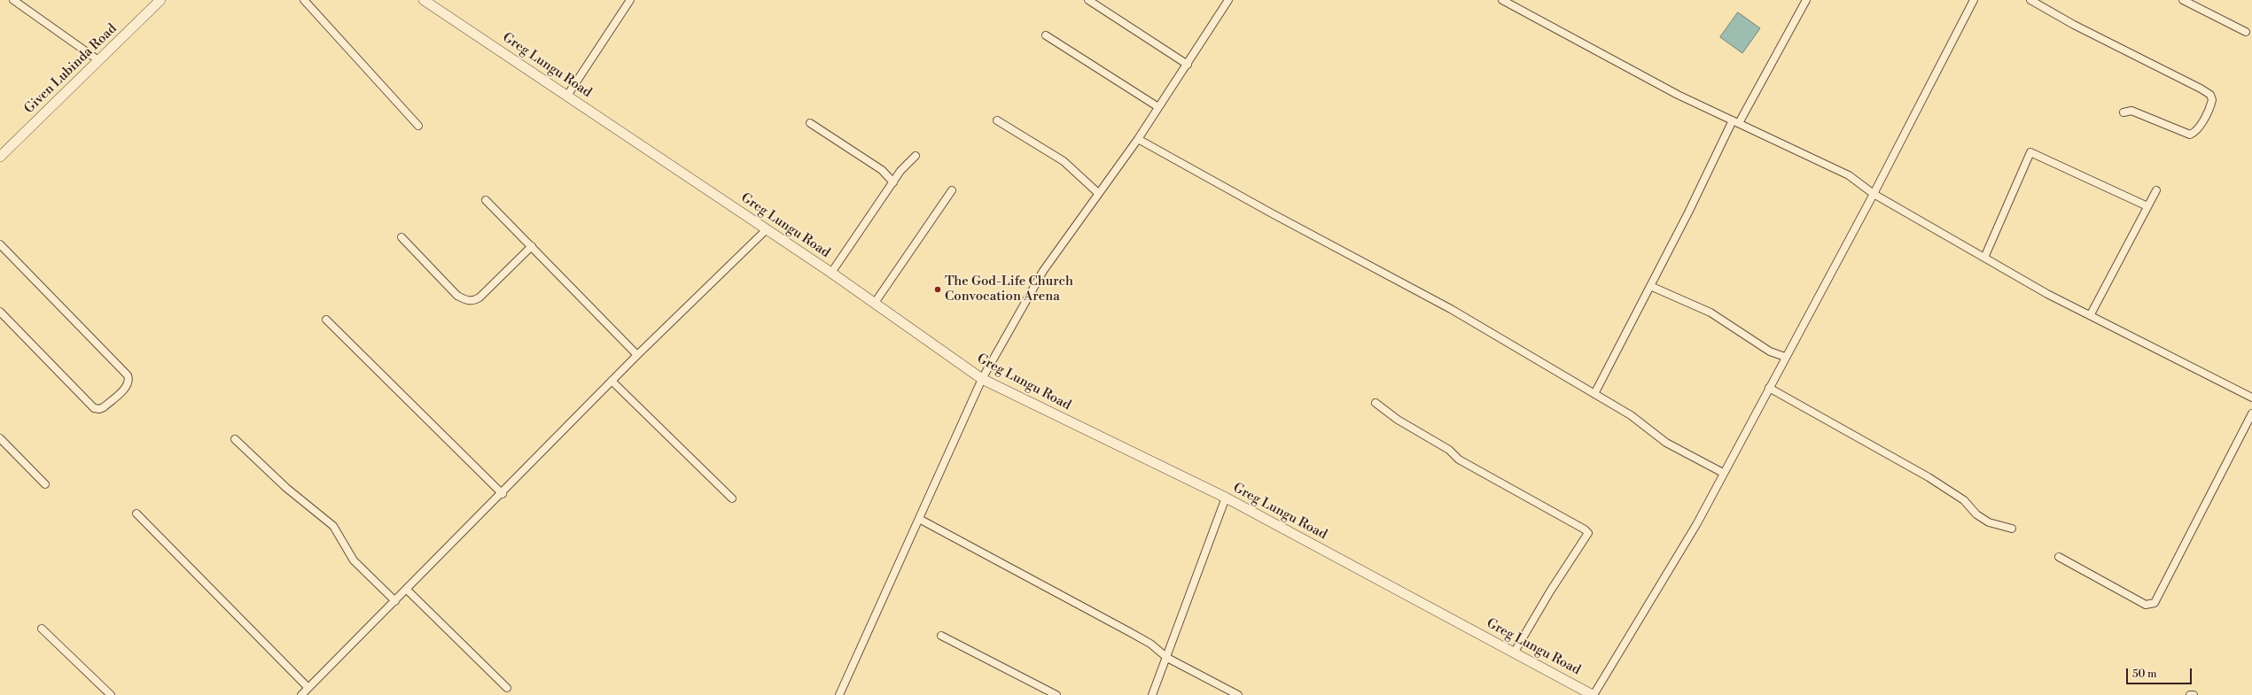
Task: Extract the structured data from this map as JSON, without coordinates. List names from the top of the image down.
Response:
{
  "streets": {
    "street": ["Greg Lungu Road", "Given Lubinda Road"]
  },
  "places": ["The God-Life Church Convocation Arena"],
  "scale_bar": "50 m"
}
